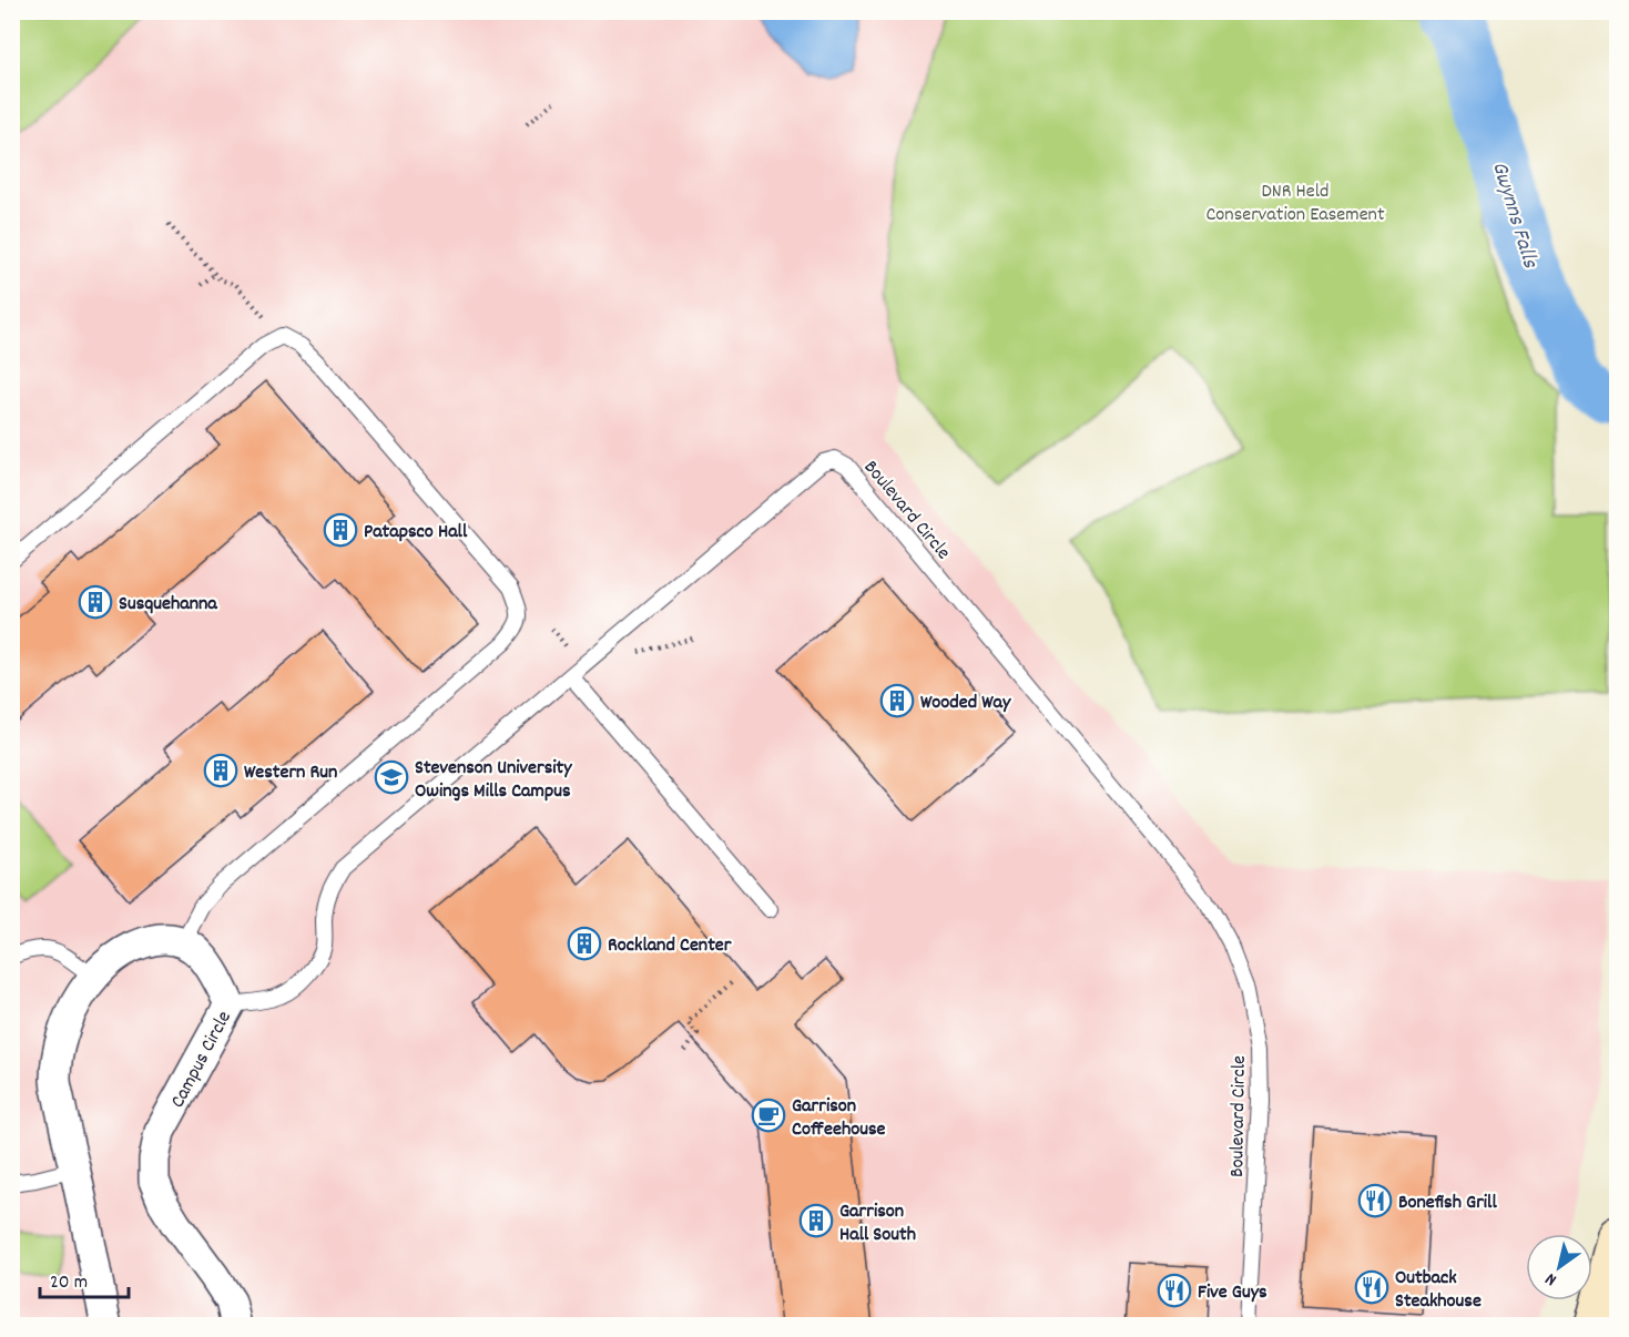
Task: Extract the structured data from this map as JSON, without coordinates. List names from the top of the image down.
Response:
{
  "streets": {
    "street": ["Campus Circle"],
    "lane": ["Boulevard Circle"]
  },
  "crossings": [
    ["Boulevard Circle", "Campus Circle"]
  ],
  "water": ["Gwynns Falls"],
  "parks": ["DNR Held Conservation Easement"],
  "places": {
    "building": [
      "Patapsco Hall",
      "Susquehanna",
      "Wooded Way",
      "Western Run",
      "Rockland Center",
      "Garrison Hall South"
    ],
    "school or university": ["Stevenson University Owings Mills Campus"],
    "cafe": ["Garrison Coffeehouse"],
    "restaurant": ["Bonefish Grill", "Outback Steakhouse", "Five Guys"]
  },
  "scale_bar": "20 m",
  "north": "bottom left"
}
